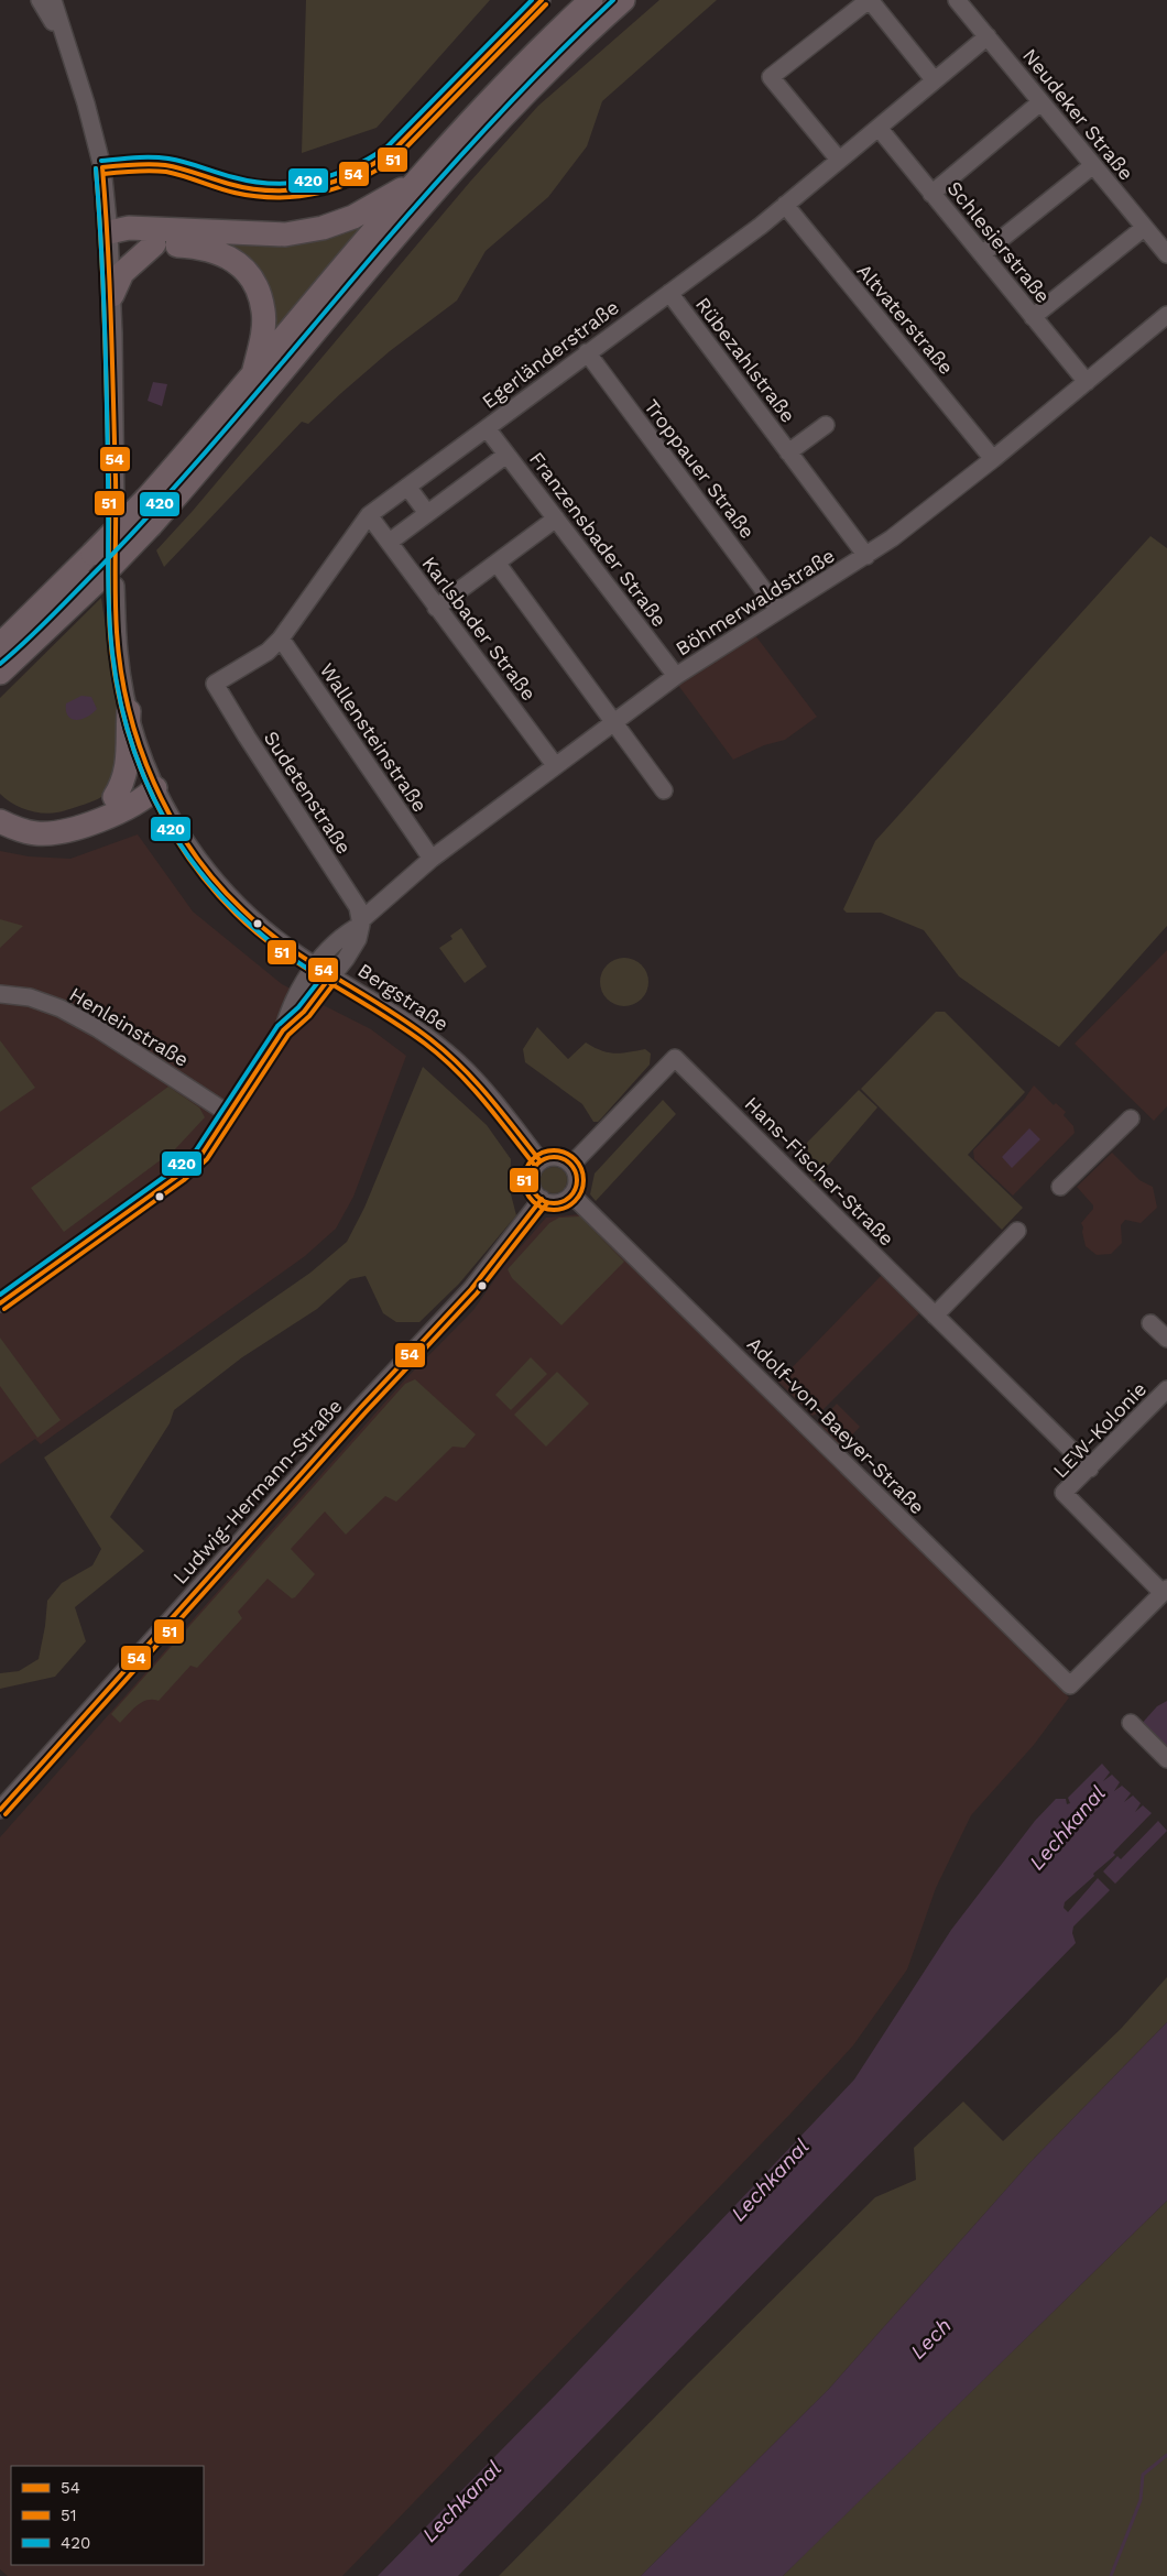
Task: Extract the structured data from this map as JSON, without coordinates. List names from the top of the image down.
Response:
{
  "streets": {
    "street": [
      "Neudeker Straße",
      "Schlesierstraße",
      "Altvaterstraße",
      "Egerländerstraße",
      "Rübezahlstraße",
      "Troppauer Straße",
      "Franzensbader Straße",
      "Böhmerwaldstraße",
      "Karlsbader Straße",
      "Wallensteinstraße",
      "Sudetenstraße",
      "Bergstraße",
      "Henleinstraße",
      "Hans-Fischer-Straße",
      "Adolf-von-Baeyer-Straße",
      "LEW-Kolonie",
      "Ludwig-Hermann-Straße"
    ]
  },
  "crossings": [
    ["Neudeker Straße", "Egerländerstraße"],
    ["Schlesierstraße", "Egerländerstraße"],
    ["Schlesierstraße", "Böhmerwaldstraße"],
    ["Altvaterstraße", "Egerländerstraße"],
    ["Altvaterstraße", "Böhmerwaldstraße"],
    ["Egerländerstraße", "Rübezahlstraße"],
    ["Egerländerstraße", "Troppauer Straße"],
    ["Egerländerstraße", "Franzensbader Straße"],
    ["Egerländerstraße", "Karlsbader Straße"],
    ["Egerländerstraße", "Wallensteinstraße"],
    ["Egerländerstraße", "Sudetenstraße"],
    ["Rübezahlstraße", "Böhmerwaldstraße"],
    ["Troppauer Straße", "Böhmerwaldstraße"],
    ["Franzensbader Straße", "Böhmerwaldstraße"],
    ["Böhmerwaldstraße", "Karlsbader Straße"],
    ["Böhmerwaldstraße", "Wallensteinstraße"],
    ["Böhmerwaldstraße", "Sudetenstraße"],
    ["Bergstraße", "Hans-Fischer-Straße"],
    ["Bergstraße", "Adolf-von-Baeyer-Straße"],
    ["Bergstraße", "Ludwig-Hermann-Straße"],
    ["Hans-Fischer-Straße", "Adolf-von-Baeyer-Straße"],
    ["Hans-Fischer-Straße", "LEW-Kolonie"],
    ["Hans-Fischer-Straße", "Ludwig-Hermann-Straße"],
    ["Adolf-von-Baeyer-Straße", "LEW-Kolonie"],
    ["Adolf-von-Baeyer-Straße", "Ludwig-Hermann-Straße"]
  ],
  "water": ["Lechkanal", "Lech"],
  "lines": ["transit line 54", "transit line 420", "transit line 51"],
  "legend": ["54", "51", "420"]
}
